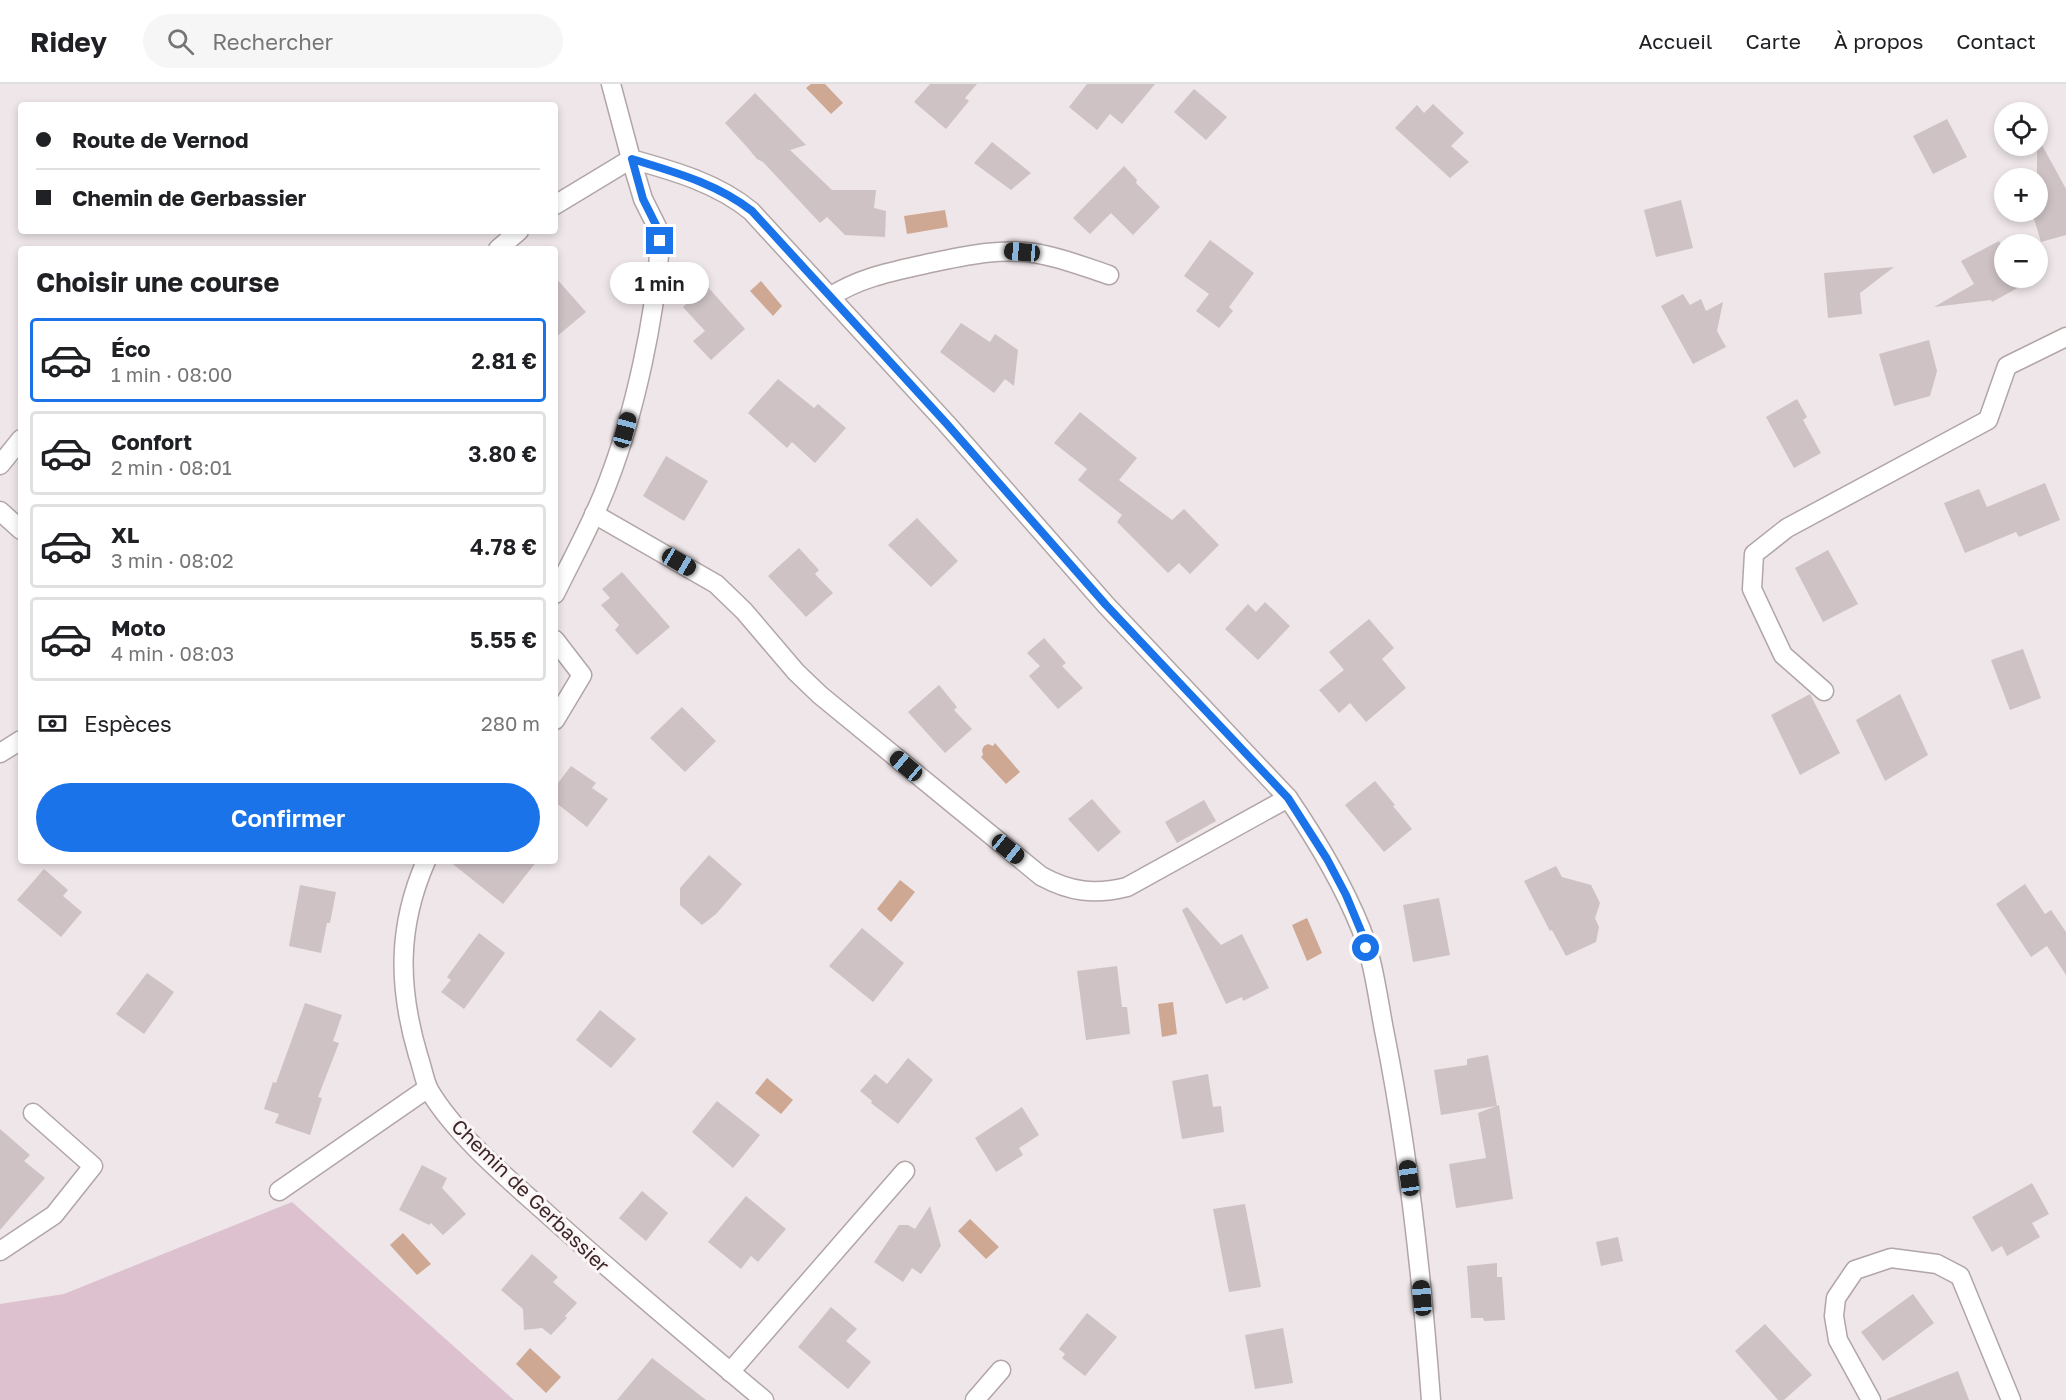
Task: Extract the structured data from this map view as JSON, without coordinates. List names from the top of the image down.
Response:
{
  "streets": {
    "street": ["Chemin de Gerbassier"]
  },
  "page": {
    "header": "Ridey",
    "search": "Rechercher",
    "nav": [
      "Accueil",
      "Carte",
      "À propos",
      "Contact"
    ],
    "map_buttons": ["+", "−"],
    "banner": ["Route de Vernod", "Chemin de Gerbassier"],
    "heading": "Choisir une course",
    "bubble": "1 min",
    "list": [
      {
        "name": "Éco",
        "note": "1 min · 08:00",
        "value": "2.81 €"
      },
      {
        "name": "Confort",
        "note": "2 min · 08:01",
        "value": "3.80 €"
      },
      {
        "name": "XL",
        "note": "3 min · 08:02",
        "value": "4.78 €"
      },
      {
        "name": "Moto",
        "note": "4 min · 08:03",
        "value": "5.55 €"
      }
    ],
    "pay": ["Espèces", "280 m"],
    "buttons": "Confirmer"
  }
}
